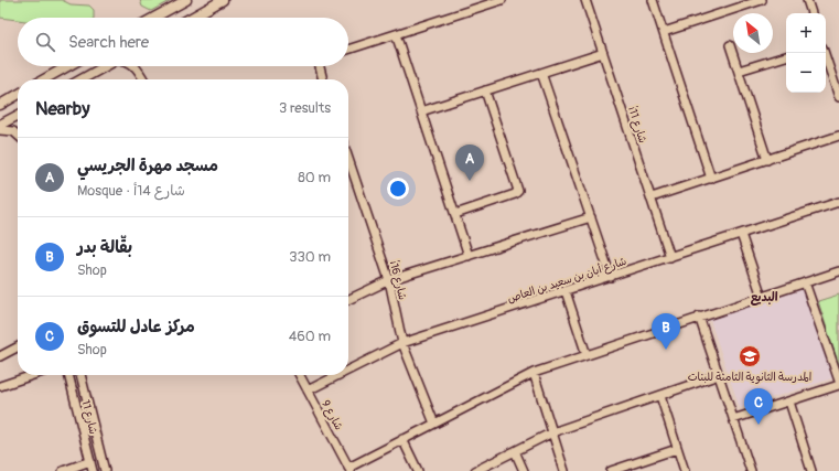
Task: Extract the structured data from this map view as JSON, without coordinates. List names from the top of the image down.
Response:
{
  "streets": {
    "street": [
      "شارع 11أ",
      "شارع أبان بن سعيد بن العاص",
      "شارع 16أ",
      "شارع 9",
      "شارع 11"
    ]
  },
  "crossings": [
    ["شارع 11أ", "شارع أبان بن سعيد بن العاص"],
    ["شارع أبان بن سعيد بن العاص", "شارع 16أ"],
    ["شارع أبان بن سعيد بن العاص", "شارع 9"]
  ],
  "districts": ["البديع"],
  "places": {
    "school or university": ["المدرسة الثانوية الثامنة للبنات"]
  },
  "north": "top left",
  "page": {
    "map_buttons": ["+", "−"],
    "search": "Search here",
    "heading": ["Nearby", "3 results"],
    "list": [
      {
        "mark": "A",
        "name": "مسجد مهرة الجريسي",
        "note": "Mosque · شارع 14أ",
        "value": "80 m"
      },
      {
        "mark": "B",
        "name": "بقّالة بدر",
        "note": "Shop",
        "value": "330 m"
      },
      {
        "mark": "C",
        "name": "مركز عادل للتسوق",
        "note": "Shop",
        "value": "460 m"
      }
    ],
    "pins": ["A", "B", "C"]
  }
}
